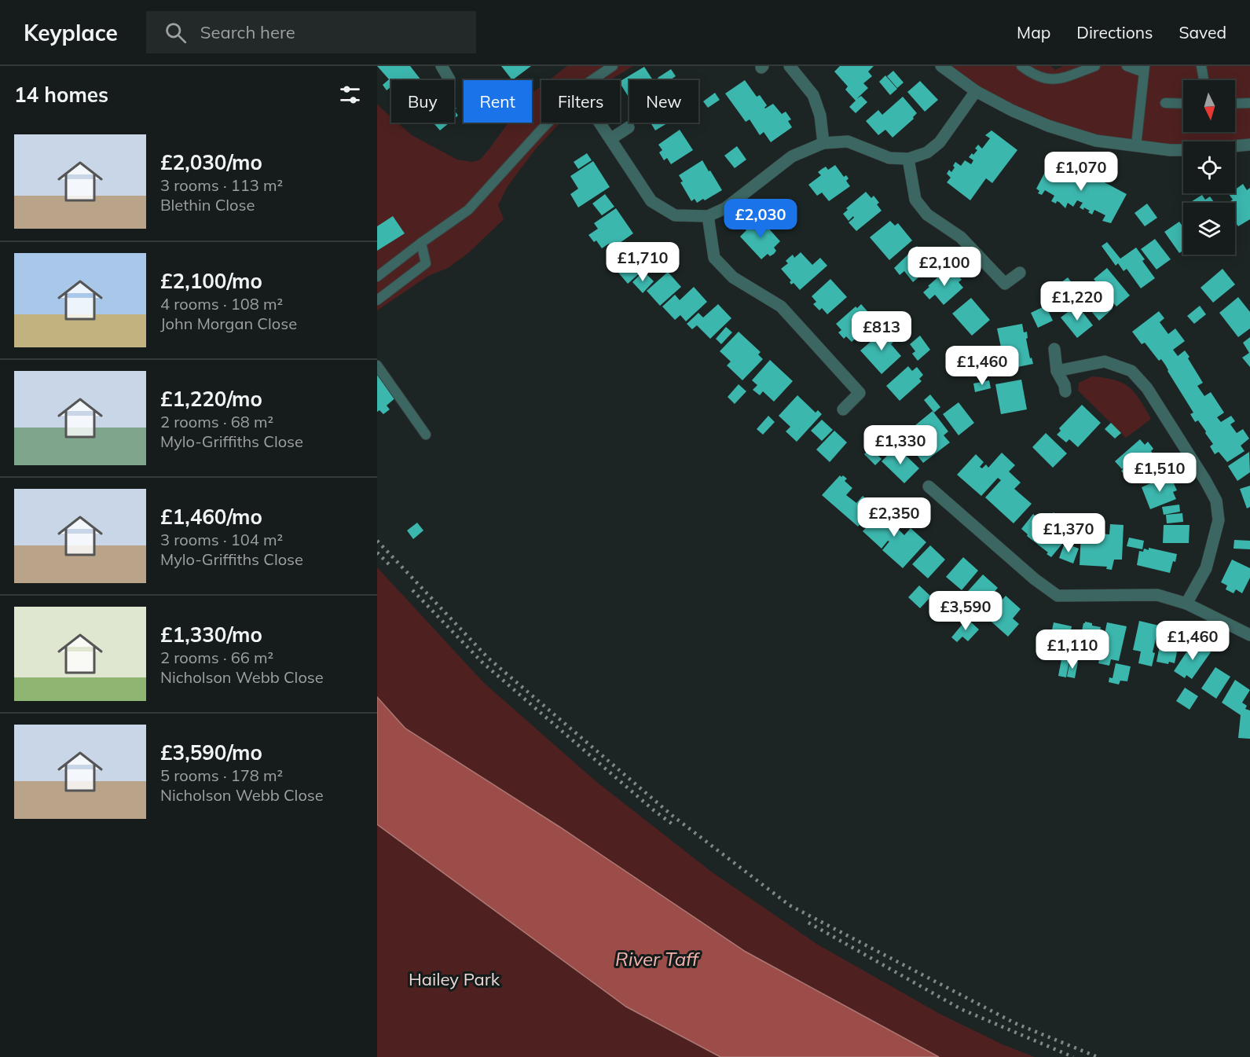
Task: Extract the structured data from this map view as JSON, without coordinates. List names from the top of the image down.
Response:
{
  "water": ["River Taff"],
  "parks": ["Hailey Park"],
  "north": "bottom",
  "page": {
    "header": "Keyplace",
    "search": "Search here",
    "nav": ["Map", "Directions", "Saved"],
    "heading": "14 homes",
    "chip": [
      "Buy",
      "Rent",
      "Filters",
      "New"
    ],
    "list": [
      {
        "name": "£2,030/mo",
        "note": "3 rooms · 113 m² · Blethin Close"
      },
      {
        "name": "£2,100/mo",
        "note": "4 rooms · 108 m² · John Morgan Close"
      },
      {
        "name": "£1,220/mo",
        "note": "2 rooms · 68 m² · Mylo-Griffiths Close"
      },
      {
        "name": "£1,460/mo",
        "note": "3 rooms · 104 m² · Mylo-Griffiths Close"
      },
      {
        "name": "£1,330/mo",
        "note": "2 rooms · 66 m² · Nicholson Webb Close"
      },
      {
        "name": "£3,590/mo",
        "note": "5 rooms · 178 m² · Nicholson Webb Close"
      }
    ],
    "price": [
      "£1,070",
      "£2,030",
      "£1,710",
      "£2,100",
      "£1,220",
      "£813",
      "£1,460",
      "£1,330",
      "£1,510",
      "£2,350",
      "£1,370",
      "£3,590",
      "£1,460",
      "£1,110"
    ]
  }
}
